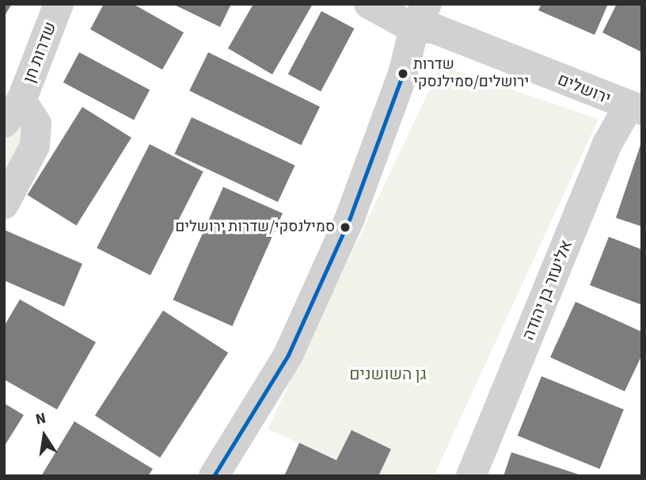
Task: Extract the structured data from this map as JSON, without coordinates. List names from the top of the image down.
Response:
{
  "streets": {
    "street": ["שדרות חן", "ירושלים", "אליעזר בן יהודה"]
  },
  "crossings": [
    ["ירושלים", "אליעזר בן יהודה"]
  ],
  "parks": ["גן השושנים"],
  "places": ["שדרות ירושלים/סמילנסקי", "סמילנסקי/שדרות ירושלים"],
  "north": "top"
}
